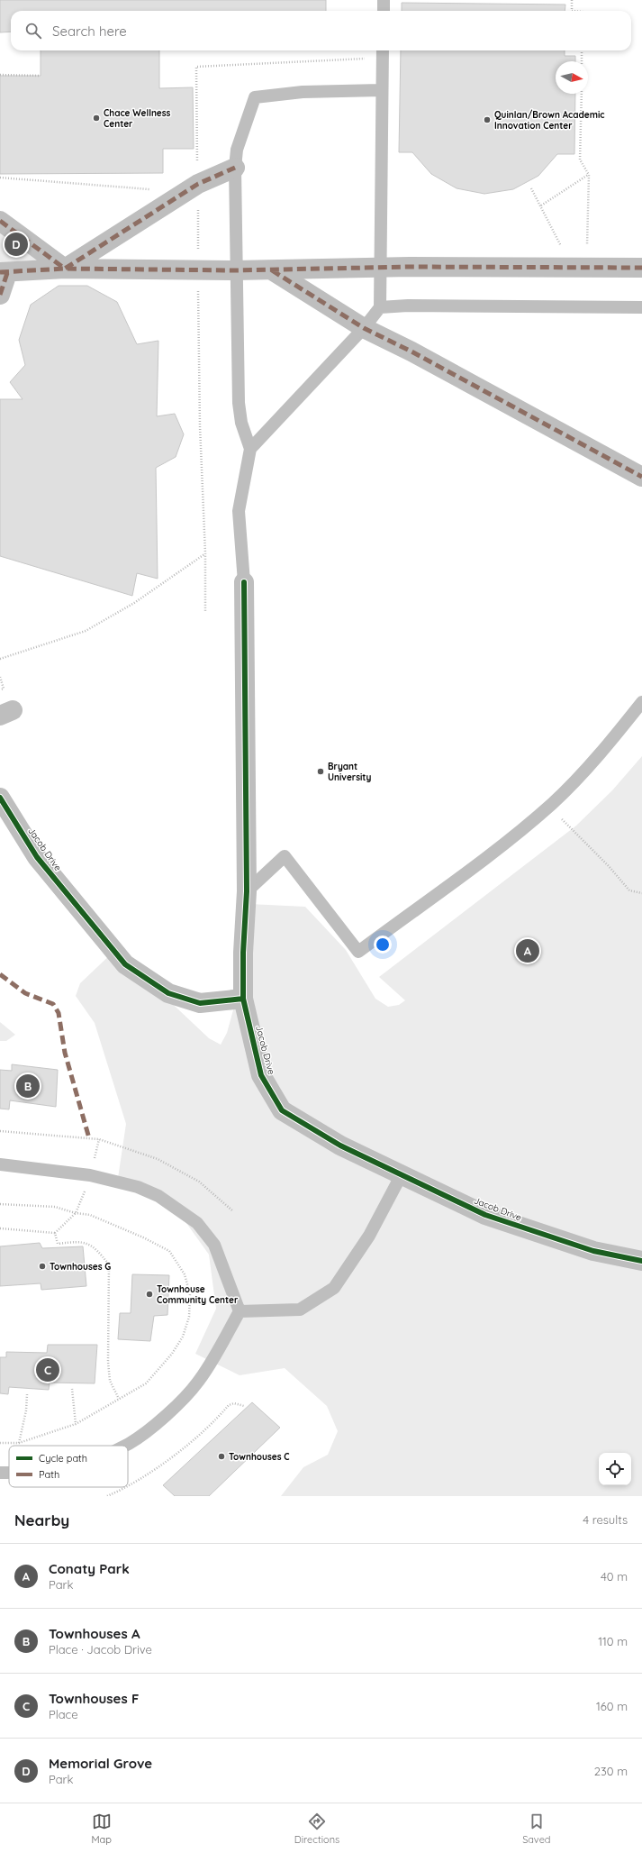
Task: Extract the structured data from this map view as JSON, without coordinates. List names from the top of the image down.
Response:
{
  "streets": {
    "street": ["Jacob Drive"]
  },
  "places": [
    "Chace Wellness Center",
    "Quinlan/Brown Academic Innovation Center",
    "Bryant University",
    "Townhouses G",
    "Townhouse Community Center",
    "Townhouses C"
  ],
  "legend": ["Cycle path", "Path"],
  "north": "right",
  "page": {
    "search": "Search here",
    "pins": [
      "D",
      "A",
      "B",
      "C"
    ],
    "heading": ["Nearby", "4 results"],
    "list": [
      {
        "mark": "A",
        "name": "Conaty Park",
        "note": "Park",
        "value": "40 m"
      },
      {
        "mark": "B",
        "name": "Townhouses A",
        "note": "Place · Jacob Drive",
        "value": "110 m"
      },
      {
        "mark": "C",
        "name": "Townhouses F",
        "note": "Place",
        "value": "160 m"
      },
      {
        "mark": "D",
        "name": "Memorial Grove",
        "note": "Park",
        "value": "230 m"
      }
    ],
    "nav": ["Map", "Directions", "Saved"]
  }
}
